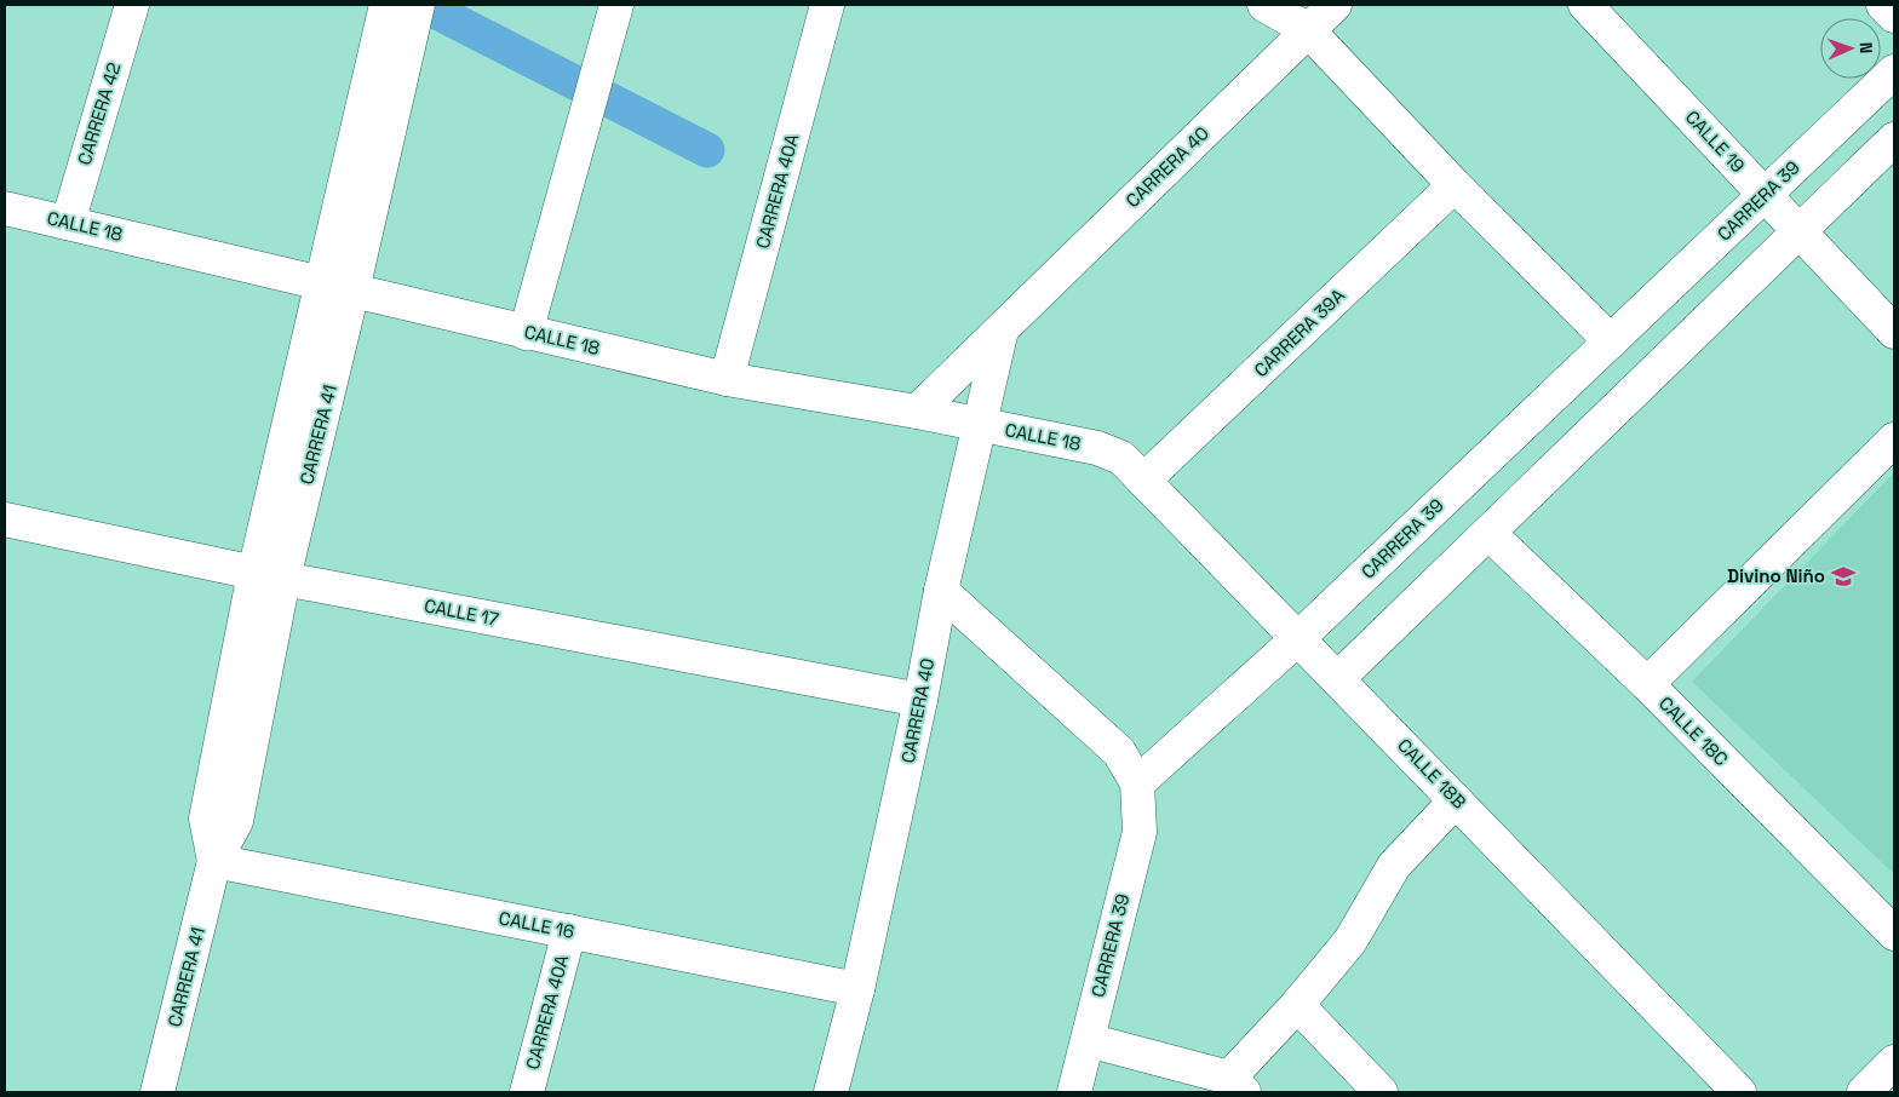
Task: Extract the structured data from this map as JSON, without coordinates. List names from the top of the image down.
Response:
{
  "streets": {
    "street": [
      "CARRERA 42",
      "CALLE 19",
      "CARRERA 40",
      "CARRERA 40A",
      "CARRERA 39",
      "CALLE 18",
      "CARRERA 39A",
      "CARRERA 41",
      "CALLE 17",
      "CALLE 18C",
      "CALLE 18B",
      "CALLE 16"
    ]
  },
  "crossings": [
    ["CARRERA 42", "CALLE 18"],
    ["CALLE 19", "CARRERA 39"],
    ["CARRERA 40", "CALLE 18"],
    ["CARRERA 40", "CALLE 17"],
    ["CARRERA 40", "CALLE 16"],
    ["CARRERA 40A", "CALLE 18"],
    ["CARRERA 40A", "CALLE 16"],
    ["CARRERA 39", "CALLE 18B"],
    ["CALLE 18", "CARRERA 41"],
    ["CALLE 18", "CALLE 18B"],
    ["CARRERA 39A", "CALLE 18B"],
    ["CARRERA 41", "CALLE 17"],
    ["CARRERA 41", "CALLE 16"]
  ],
  "places": {
    "school or university": ["Divino Niño"]
  },
  "north": "right"
}
